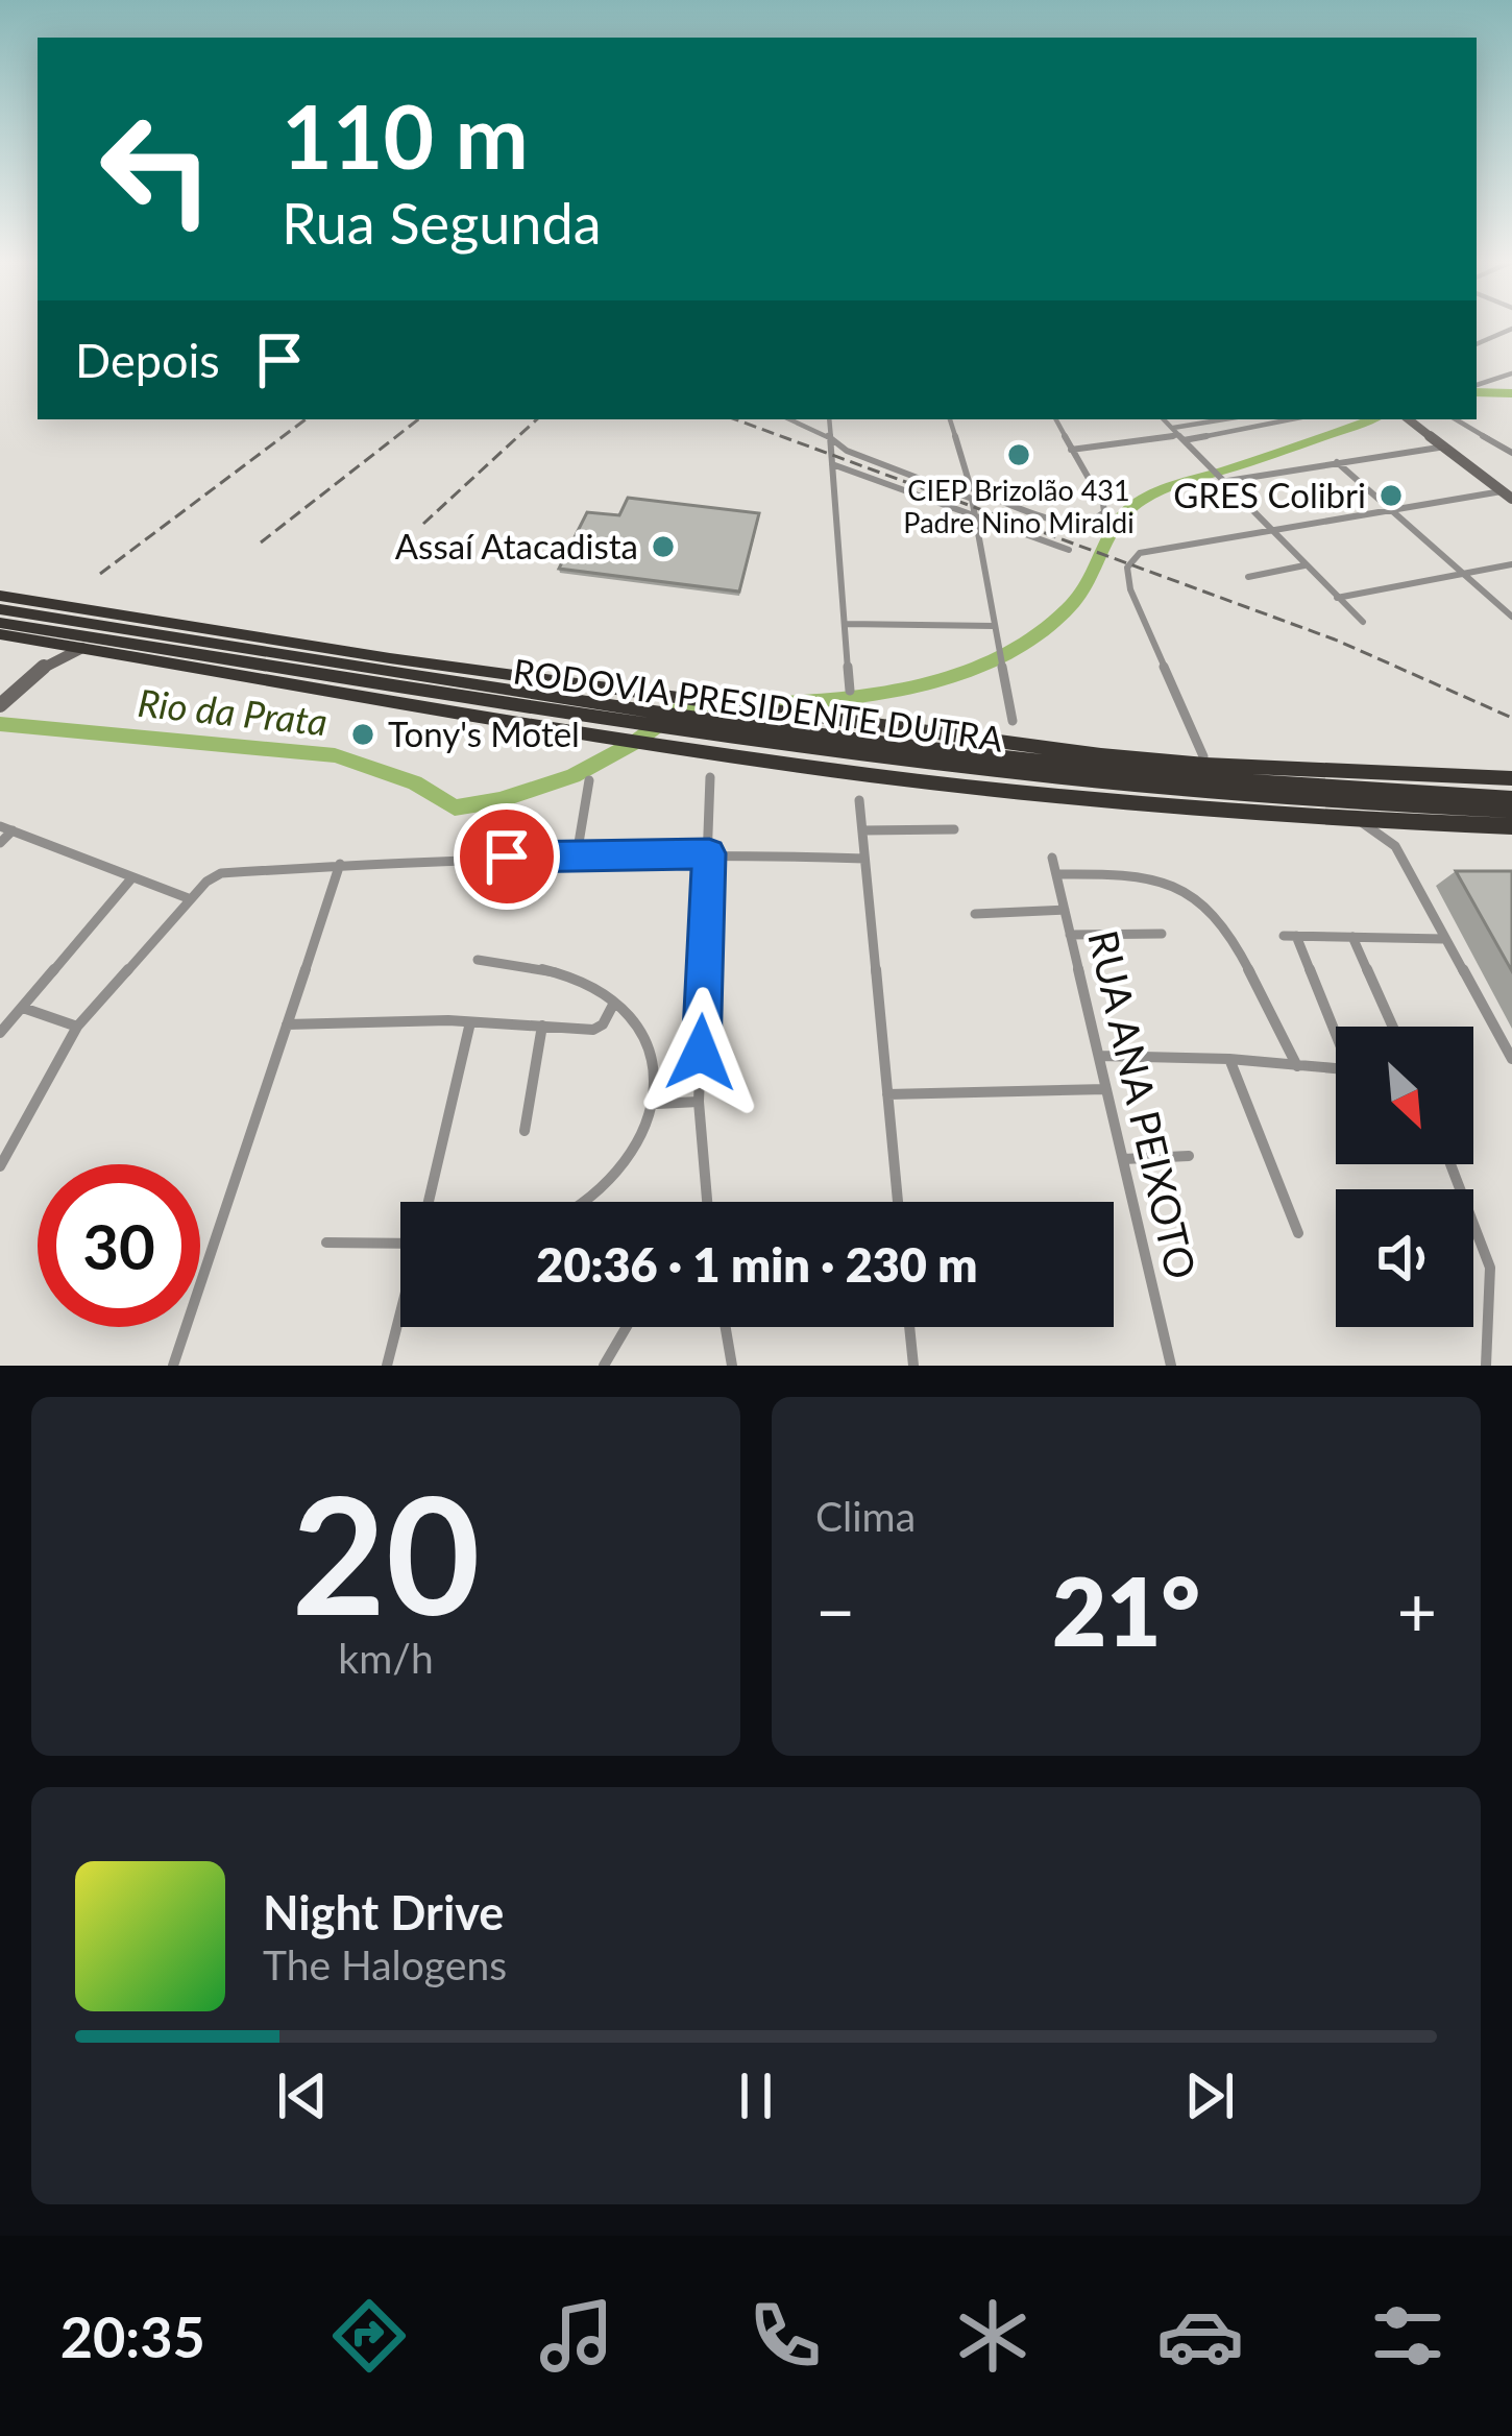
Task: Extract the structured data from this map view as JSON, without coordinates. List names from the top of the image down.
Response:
{
  "streets": {
    "highway": ["RODOVIA PRESIDENTE DUTRA"],
    "street": ["RUA ANA PEIXOTO"]
  },
  "water": ["Rio da Prata"],
  "places": [
    "CIEP Brizolão 431 Padre Nino Miraldi",
    "GRES Colibri",
    "Assaí Atacadista",
    "Tony's Motel"
  ],
  "north": "bottom right",
  "page": {
    "turn": ["110 m", "Rua Segunda"],
    "then": "Depois",
    "limit": "30",
    "trip": "20:36 · 1 min · 230 m",
    "tile": [
      ["20", "km/h"],
      "Clima"
    ],
    "heat": ["−", "21°", "+"],
    "song": ["Night Drive", "The Halogens"],
    "tabs": "20:35"
  }
}
